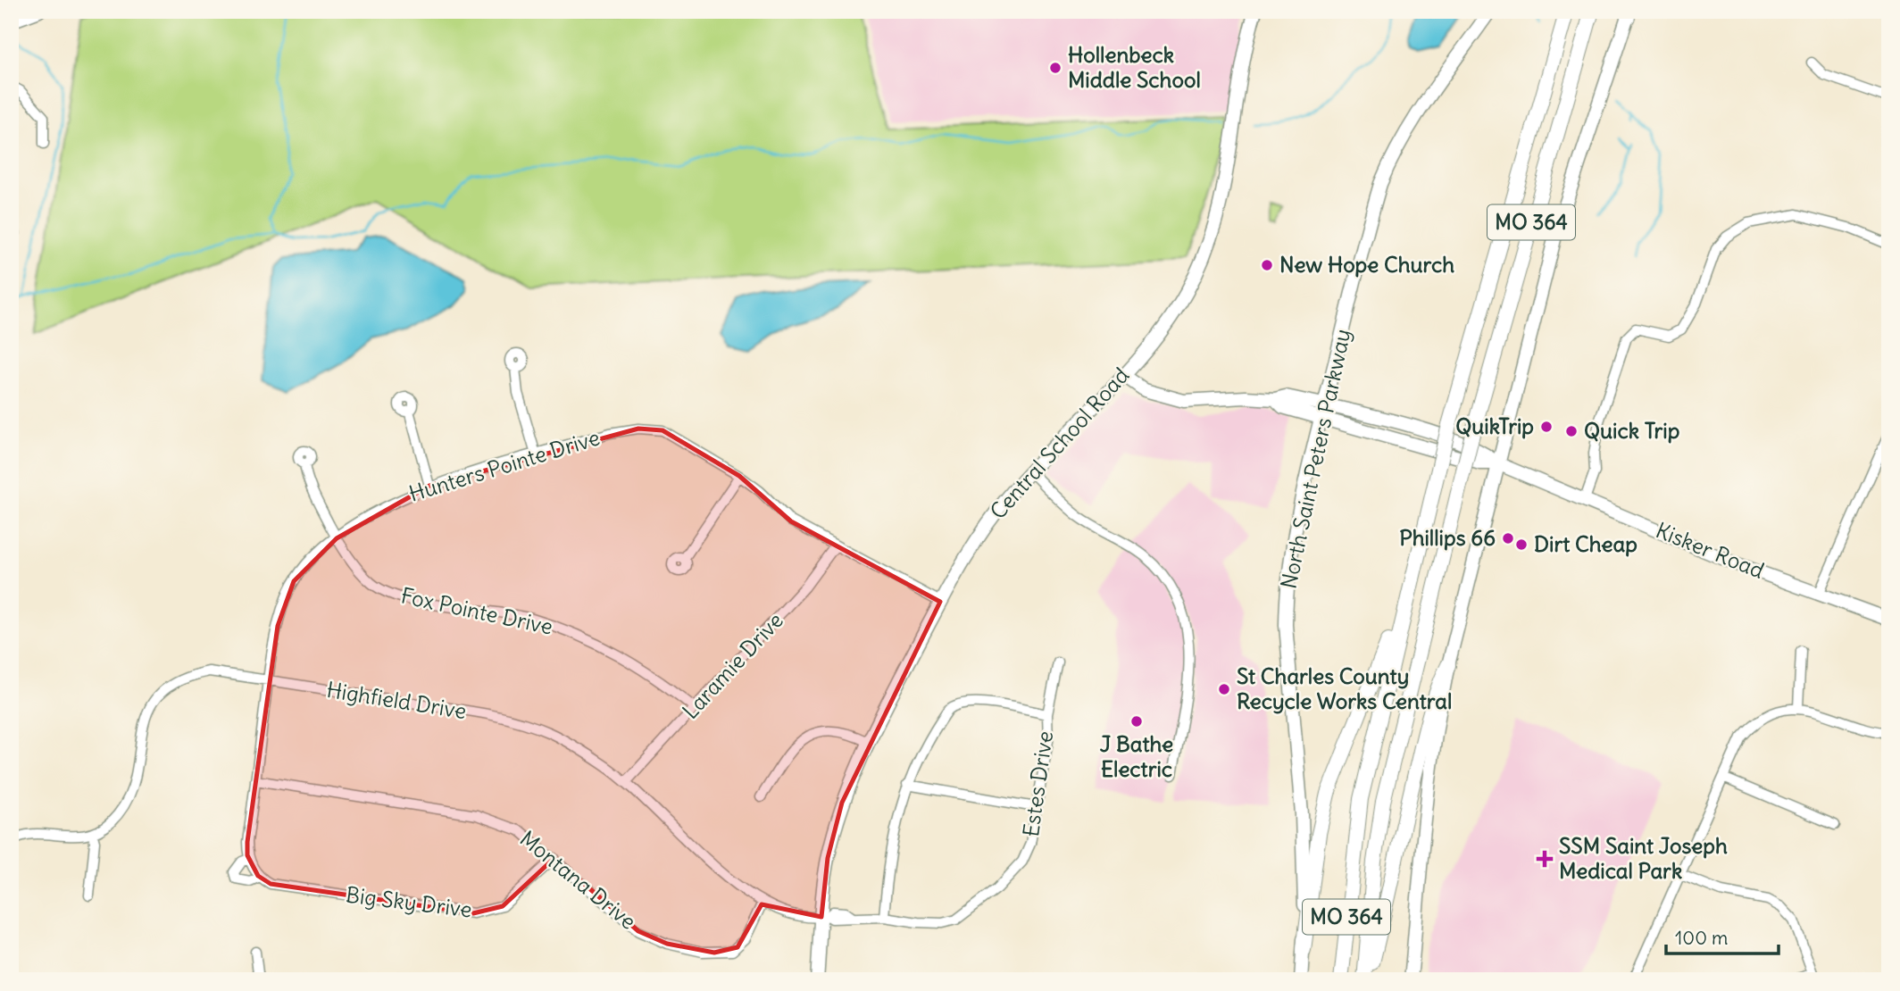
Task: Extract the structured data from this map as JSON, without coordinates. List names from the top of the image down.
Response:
{
  "streets": {
    "highway": ["MO 364"],
    "main road": ["Central School Road", "North Saint Peters Parkway", "Kisker Road"],
    "street": [
      "Hunters Pointe Drive",
      "Fox Pointe Drive",
      "Laramie Drive",
      "Highfield Drive",
      "Estes Drive",
      "Montana Drive",
      "Big Sky Drive"
    ]
  },
  "crossings": [
    ["Central School Road", "Hunters Pointe Drive"],
    ["Central School Road", "Kisker Road"],
    ["Central School Road", "Highfield Drive"],
    ["Central School Road", "Estes Drive"],
    ["North Saint Peters Parkway", "Kisker Road"],
    ["Hunters Pointe Drive", "Fox Pointe Drive"],
    ["Hunters Pointe Drive", "Laramie Drive"],
    ["Hunters Pointe Drive", "Highfield Drive"],
    ["Hunters Pointe Drive", "Montana Drive"],
    ["Hunters Pointe Drive", "Big Sky Drive"],
    ["Fox Pointe Drive", "Laramie Drive"],
    ["Laramie Drive", "Highfield Drive"],
    ["Highfield Drive", "Estes Drive"],
    ["Highfield Drive", "Montana Drive"],
    ["Montana Drive", "Big Sky Drive"]
  ],
  "places": {
    "other": [
      "Hollenbeck Middle School",
      "New Hope Church",
      "QuikTrip",
      "Quick Trip",
      "Phillips 66",
      "Dirt Cheap",
      "St Charles County Recycle Works Central",
      "J Bathe Electric"
    ],
    "health": ["SSM Saint Joseph Medical Park"]
  },
  "scale_bar": "100 m"
}
